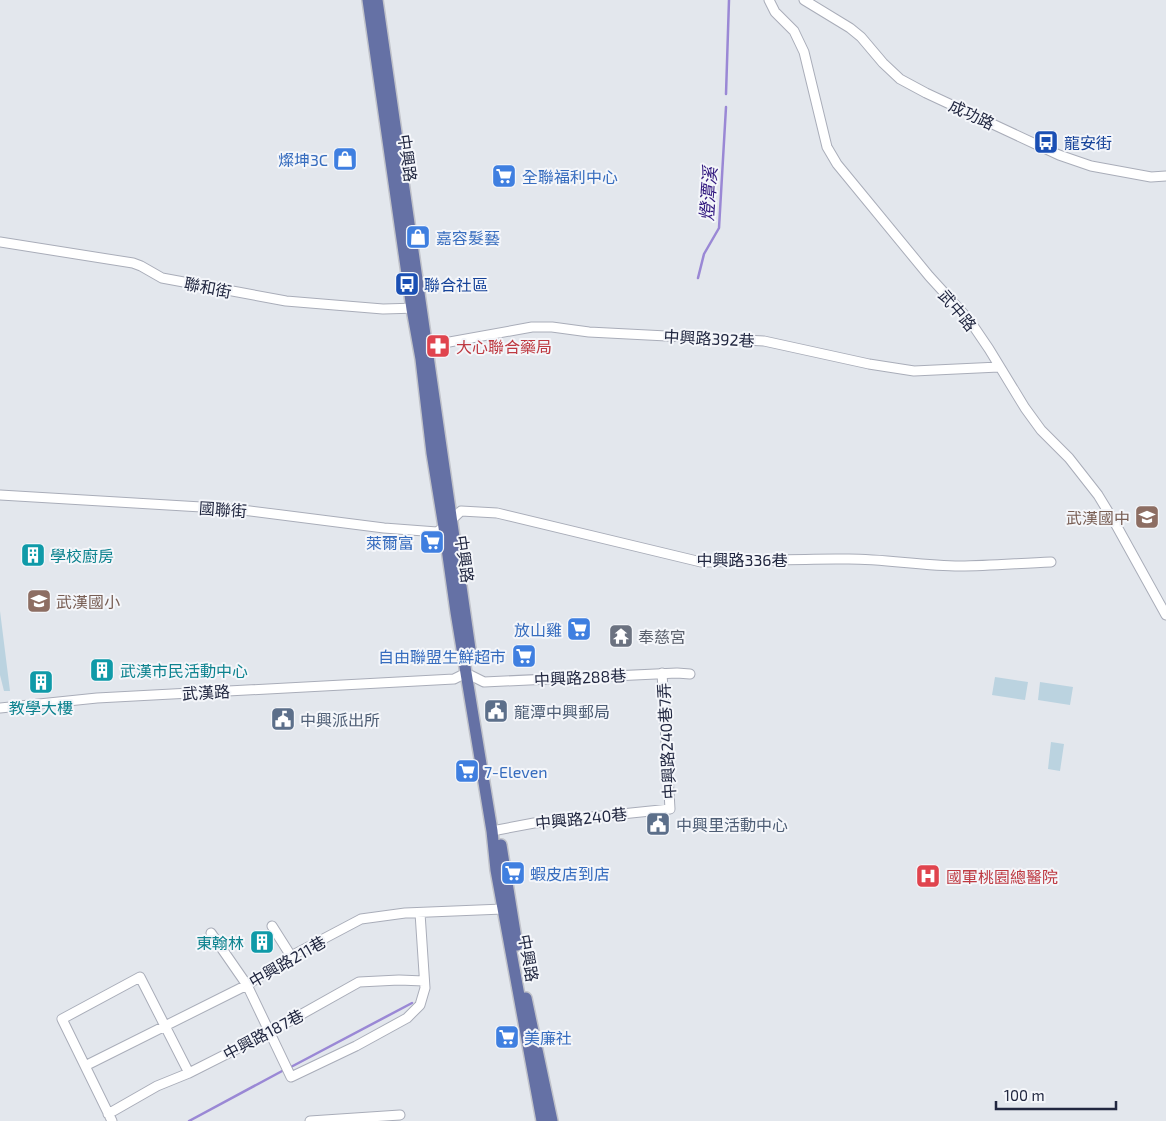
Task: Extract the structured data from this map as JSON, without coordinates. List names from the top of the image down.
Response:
{
  "streets": {
    "main road": ["中興路"],
    "street": [
      "成功路",
      "聯和街",
      "武中路",
      "中興路392巷",
      "國聯街",
      "中興路336巷",
      "中興路288巷",
      "武漢路",
      "中興路240巷7弄",
      "中興路240巷",
      "中興路211巷",
      "中興路187巷"
    ]
  },
  "crossings": [
    ["中興路", "聯和街"],
    ["中興路", "中興路392巷"],
    ["中興路", "國聯街"],
    ["中興路", "中興路336巷"],
    ["中興路", "中興路288巷"],
    ["中興路", "武漢路"],
    ["中興路", "中興路240巷"],
    ["中興路", "中興路211巷"],
    ["武中路", "中興路392巷"],
    ["國聯街", "中興路336巷"],
    ["中興路288巷", "武漢路"],
    ["中興路288巷", "中興路240巷7弄"],
    ["中興路240巷7弄", "中興路240巷"]
  ],
  "water": ["燈潭溪"],
  "places": {
    "bus stop": ["龍安街", "聯合社區"],
    "shop": ["燦坤3C", "嘉容髮藝"],
    "supermarket": [
      "全聯福利中心",
      "萊爾富",
      "放山雞",
      "自由聯盟生鮮超市",
      "7-Eleven",
      "蝦皮店到店",
      "美廉社"
    ],
    "pharmacy": ["大心聯合藥局"],
    "school or university": ["武漢國中", "武漢國小"],
    "building": [
      "學校廚房",
      "武漢市民活動中心",
      "教學大樓",
      "東翰林"
    ],
    "temple": ["奉慈宮"],
    "public building": ["龍潭中興郵局", "中興派出所", "中興里活動中心"],
    "hospital": ["國軍桃園總醫院"]
  },
  "scale_bar": "100 m"
}
